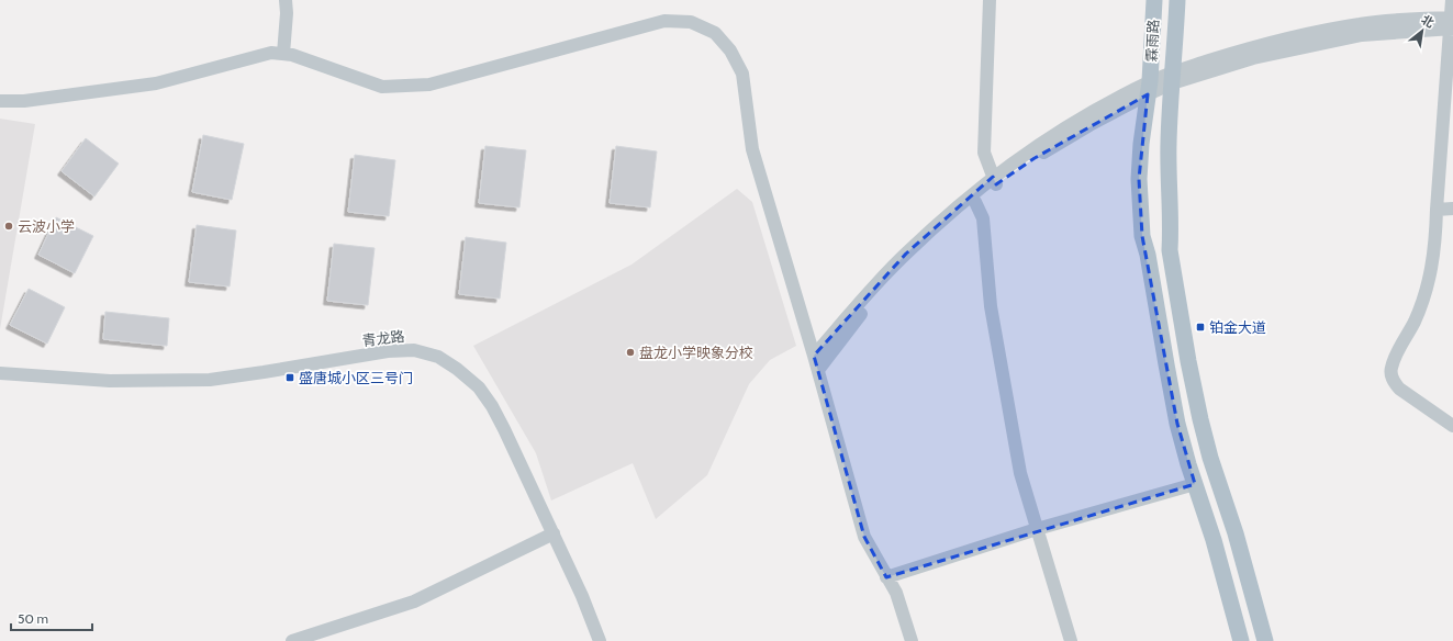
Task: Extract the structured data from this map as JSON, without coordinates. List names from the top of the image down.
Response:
{
  "streets": {
    "main road": ["霖雨路"],
    "street": ["青龙路"]
  },
  "places": {
    "other": ["云波小学", "盘龙小学映象分校"],
    "transit": ["铂金大道", "盛唐城小区三号门"]
  },
  "scale_bar": "50 m",
  "north": "top right"
}
